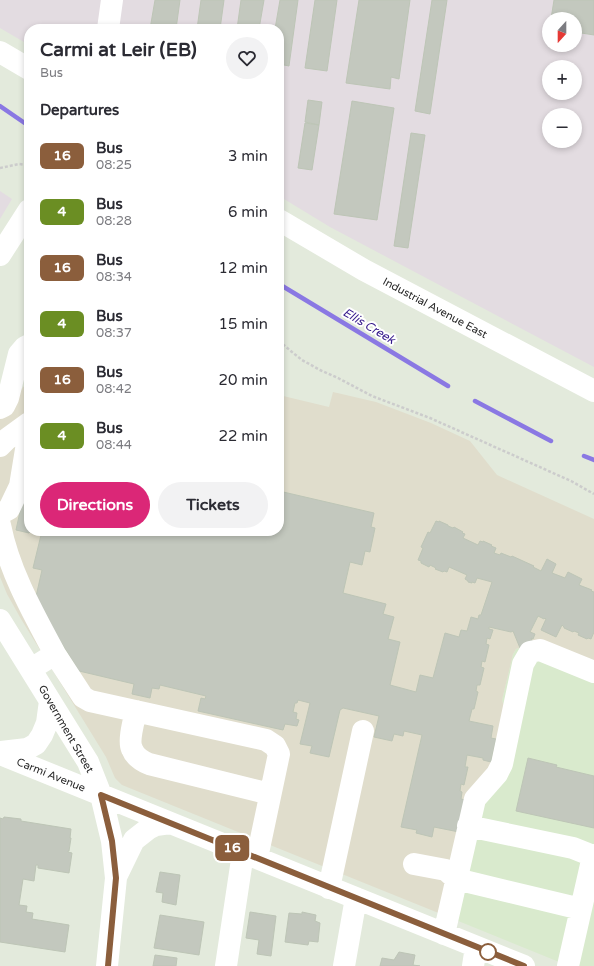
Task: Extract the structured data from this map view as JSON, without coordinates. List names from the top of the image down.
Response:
{
  "streets": {
    "street": ["Industrial Avenue East", "Government Street", "Carmi Avenue"]
  },
  "crossings": [
    ["Government Street", "Carmi Avenue"]
  ],
  "water": ["Ellis Creek"],
  "lines": ["bus line 16"],
  "north": "bottom",
  "page": {
    "on_map": "16",
    "map_buttons": ["+", "−"],
    "heading": [
      ["Carmi at Leir (EB)", "Bus"],
      "Departures"
    ],
    "list": [
      {
        "mark": "16",
        "name": "Bus",
        "note": "08:25",
        "value": "3 min"
      },
      {
        "mark": "4",
        "name": "Bus",
        "note": "08:28",
        "value": "6 min"
      },
      {
        "mark": "16",
        "name": "Bus",
        "note": "08:34",
        "value": "12 min"
      },
      {
        "mark": "4",
        "name": "Bus",
        "note": "08:37",
        "value": "15 min"
      },
      {
        "mark": "16",
        "name": "Bus",
        "note": "08:42",
        "value": "20 min"
      },
      {
        "mark": "4",
        "name": "Bus",
        "note": "08:44",
        "value": "22 min"
      }
    ],
    "buttons": ["Directions", "Tickets"]
  }
}
